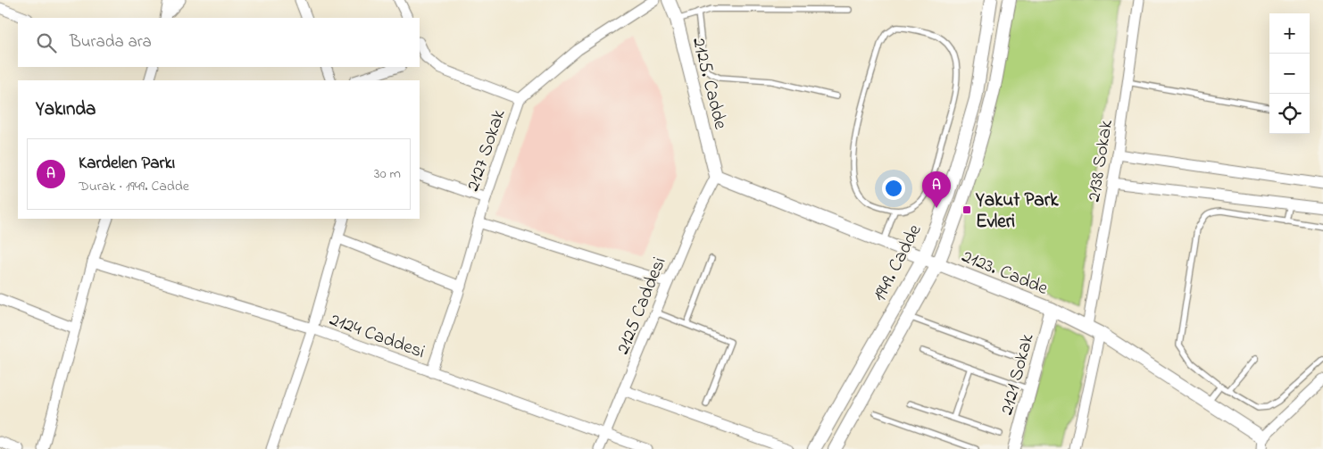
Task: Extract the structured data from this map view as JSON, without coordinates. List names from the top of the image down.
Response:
{
  "streets": {
    "street": [
      "2125. Cadde",
      "2127 Sokak",
      "2138 Sokak",
      "1949. Cadde",
      "2123. Cadde",
      "2125 Caddesi",
      "2124 Caddesi",
      "2121 Sokak"
    ]
  },
  "crossings": [
    ["2125. Cadde", "2123. Cadde"],
    ["2125. Cadde", "2125 Caddesi"],
    ["2127 Sokak", "2124 Caddesi"],
    ["2138 Sokak", "2123. Cadde"],
    ["1949. Cadde", "2123. Cadde"],
    ["2123. Cadde", "2125 Caddesi"],
    ["2123. Cadde", "2121 Sokak"],
    ["2125 Caddesi", "2124 Caddesi"]
  ],
  "places": {
    "transit": ["Yakut Park Evleri"]
  },
  "page": {
    "map_buttons": ["+", "−"],
    "search": "Burada ara",
    "heading": "Yakında",
    "list": [
      {
        "mark": "A",
        "name": "Kardelen Parkı",
        "note": "Durak · 1949. Cadde",
        "value": "30 m"
      }
    ],
    "pins": "A"
  }
}
